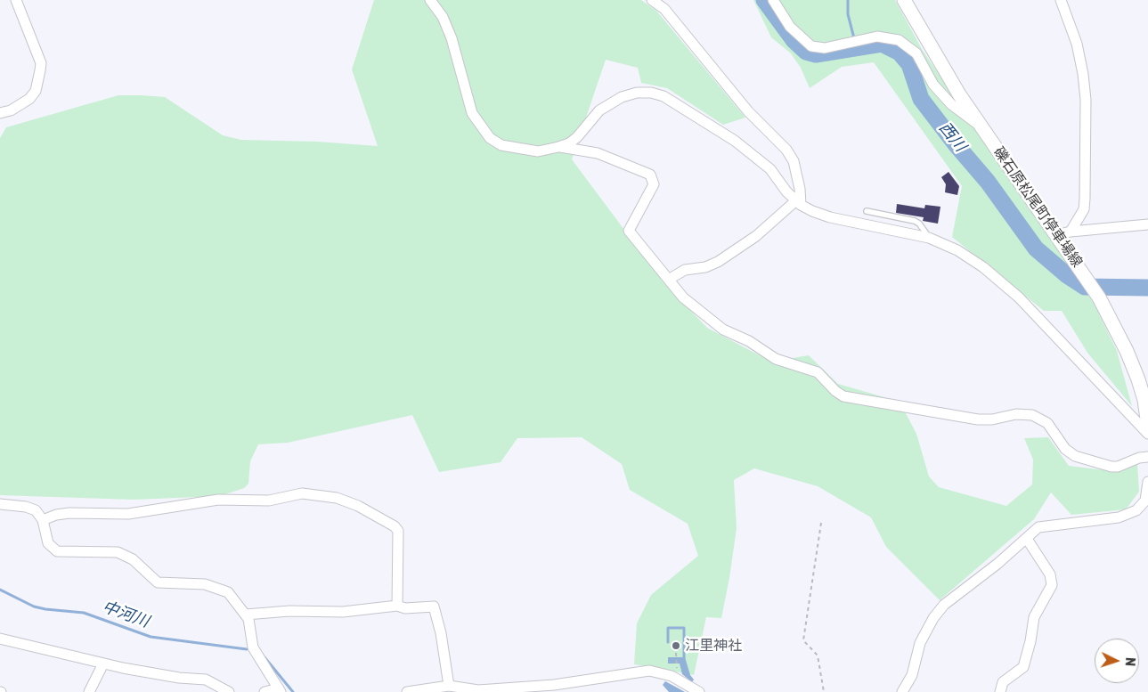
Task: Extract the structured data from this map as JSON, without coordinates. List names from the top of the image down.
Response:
{
  "streets": {
    "main road": ["礫石原松尾町停車場線"]
  },
  "water": ["西川", "中河川"],
  "places": ["江里神社"],
  "north": "right"
}
